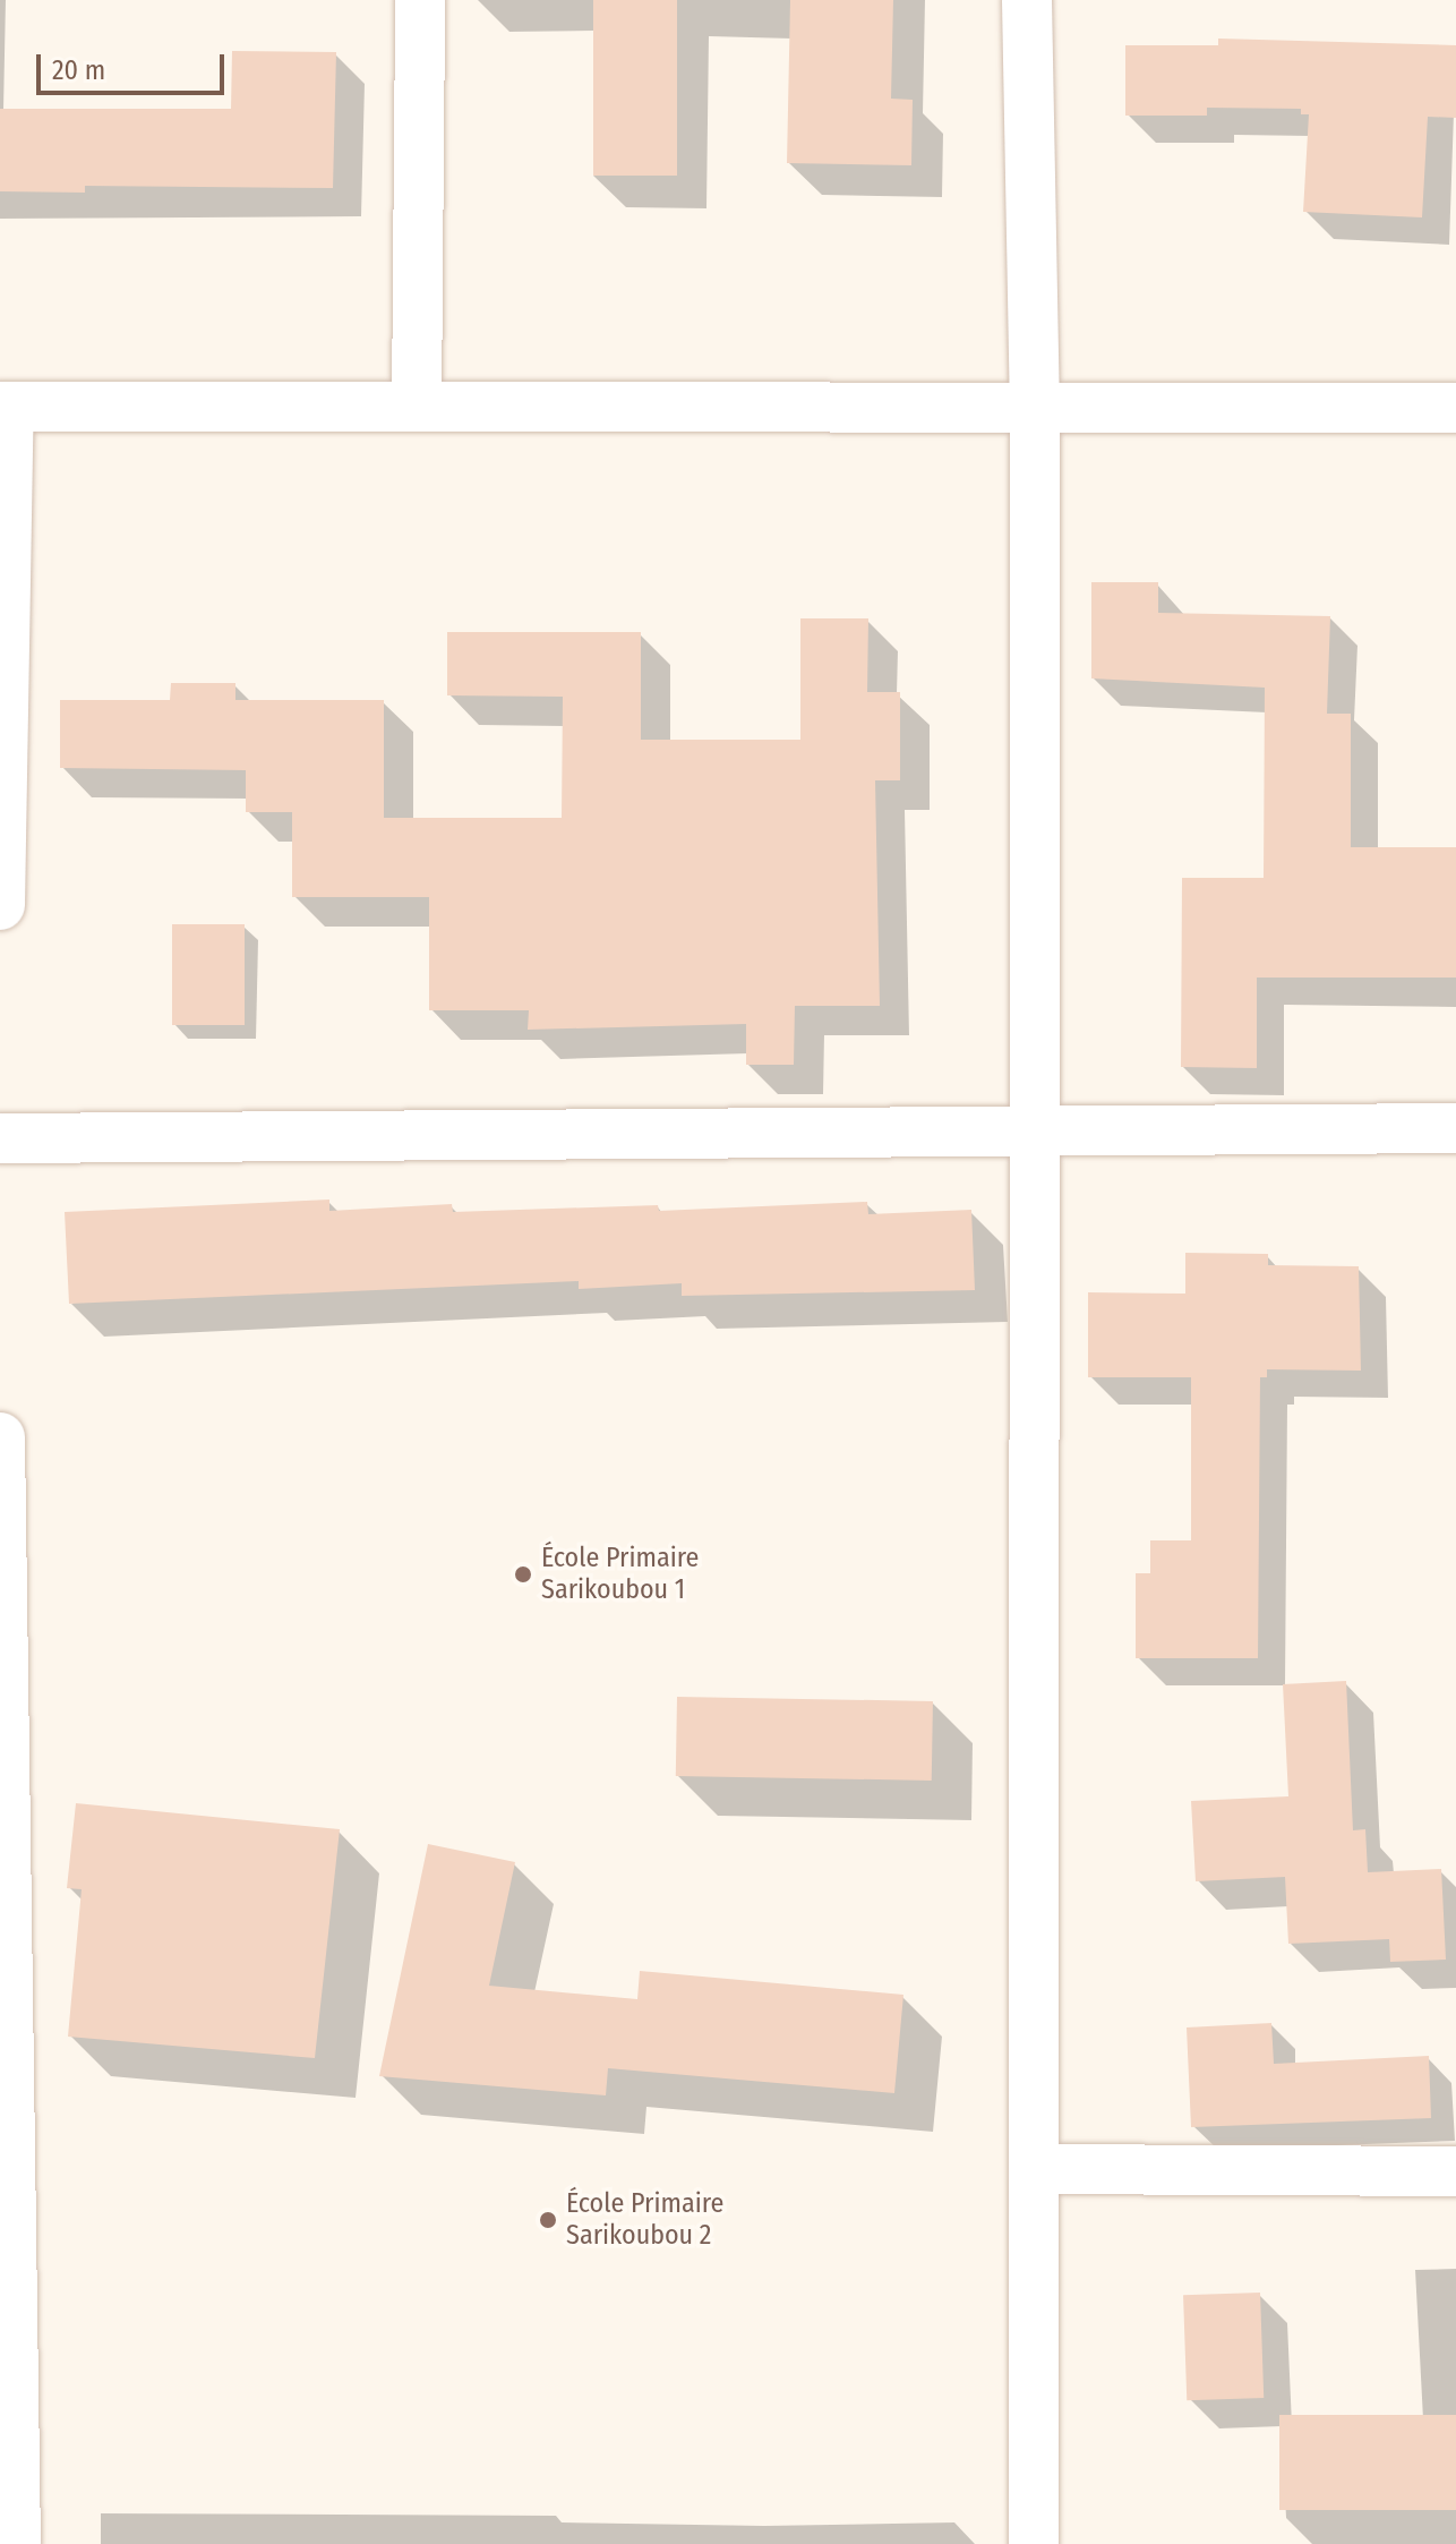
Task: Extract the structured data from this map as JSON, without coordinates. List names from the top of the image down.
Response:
{
  "places": ["École Primaire Sarikoubou 1", "École Primaire Sarikoubou 2"],
  "scale_bar": "20 m"
}
